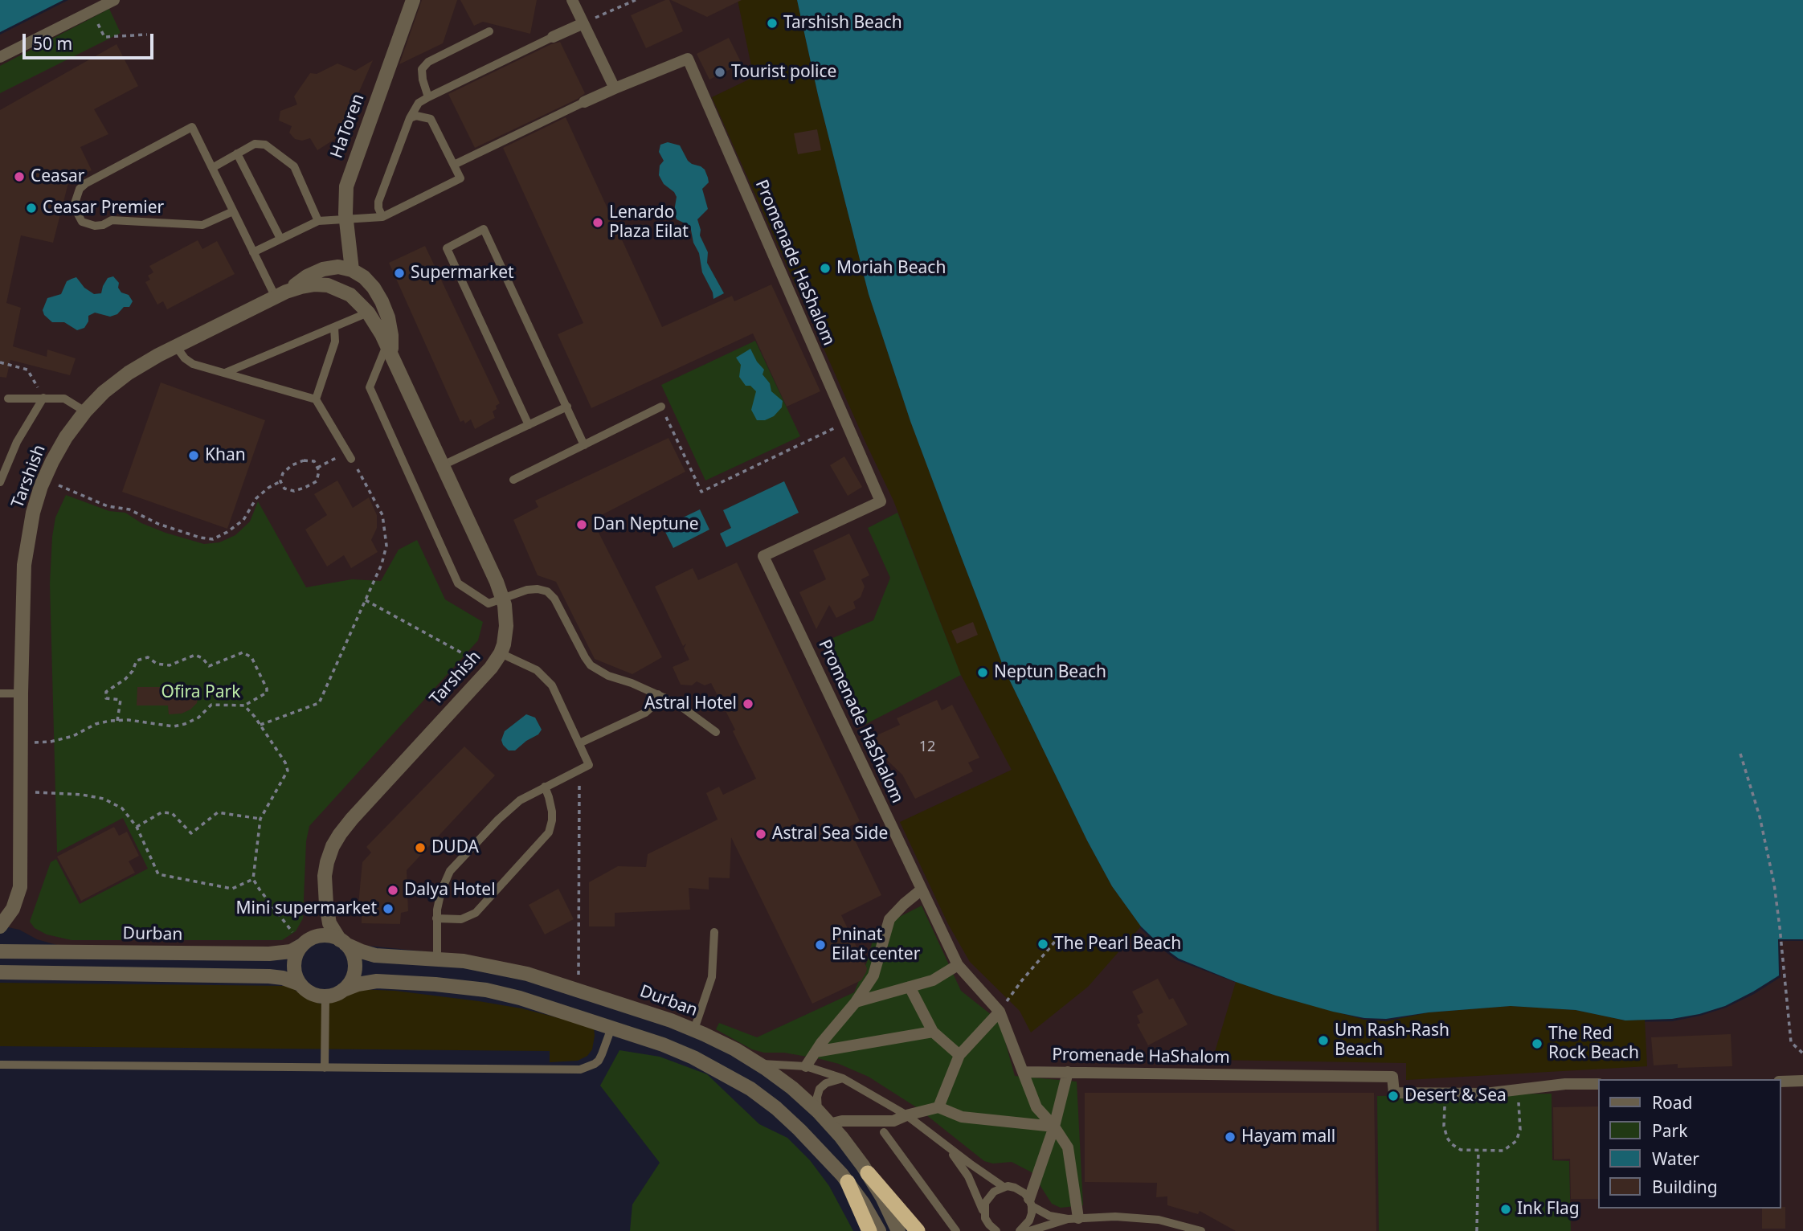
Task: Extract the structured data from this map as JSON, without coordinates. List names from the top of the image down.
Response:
{
  "streets": {
    "street": [
      "HaToren",
      "Promenade HaShalom",
      "Tarshish",
      "Durban"
    ]
  },
  "crossings": [
    ["HaToren", "Tarshish"],
    ["Tarshish", "Durban"]
  ],
  "parks": ["Ofira Park"],
  "places": [
    "Tarshish Beach",
    "Tourist police",
    "Ceasar",
    "Ceasar Premier",
    "Lenardo Plaza Eilat",
    "Moriah Beach",
    "Supermarket",
    "Khan",
    "Dan Neptune",
    "Neptun Beach",
    "Astral Hotel",
    "Astral Sea Side",
    "DUDA",
    "Dalya Hotel",
    "Mini supermarket",
    "The Pearl Beach",
    "Pninat Eilat center",
    "Um Rash-Rash Beach",
    "The Red Rock Beach",
    "Desert & Sea",
    "Hayam mall",
    "Ink Flag"
  ],
  "house_numbers": ["12"],
  "legend": [
    "Road",
    "Park",
    "Water",
    "Building"
  ],
  "scale_bar": "50 m"
}
